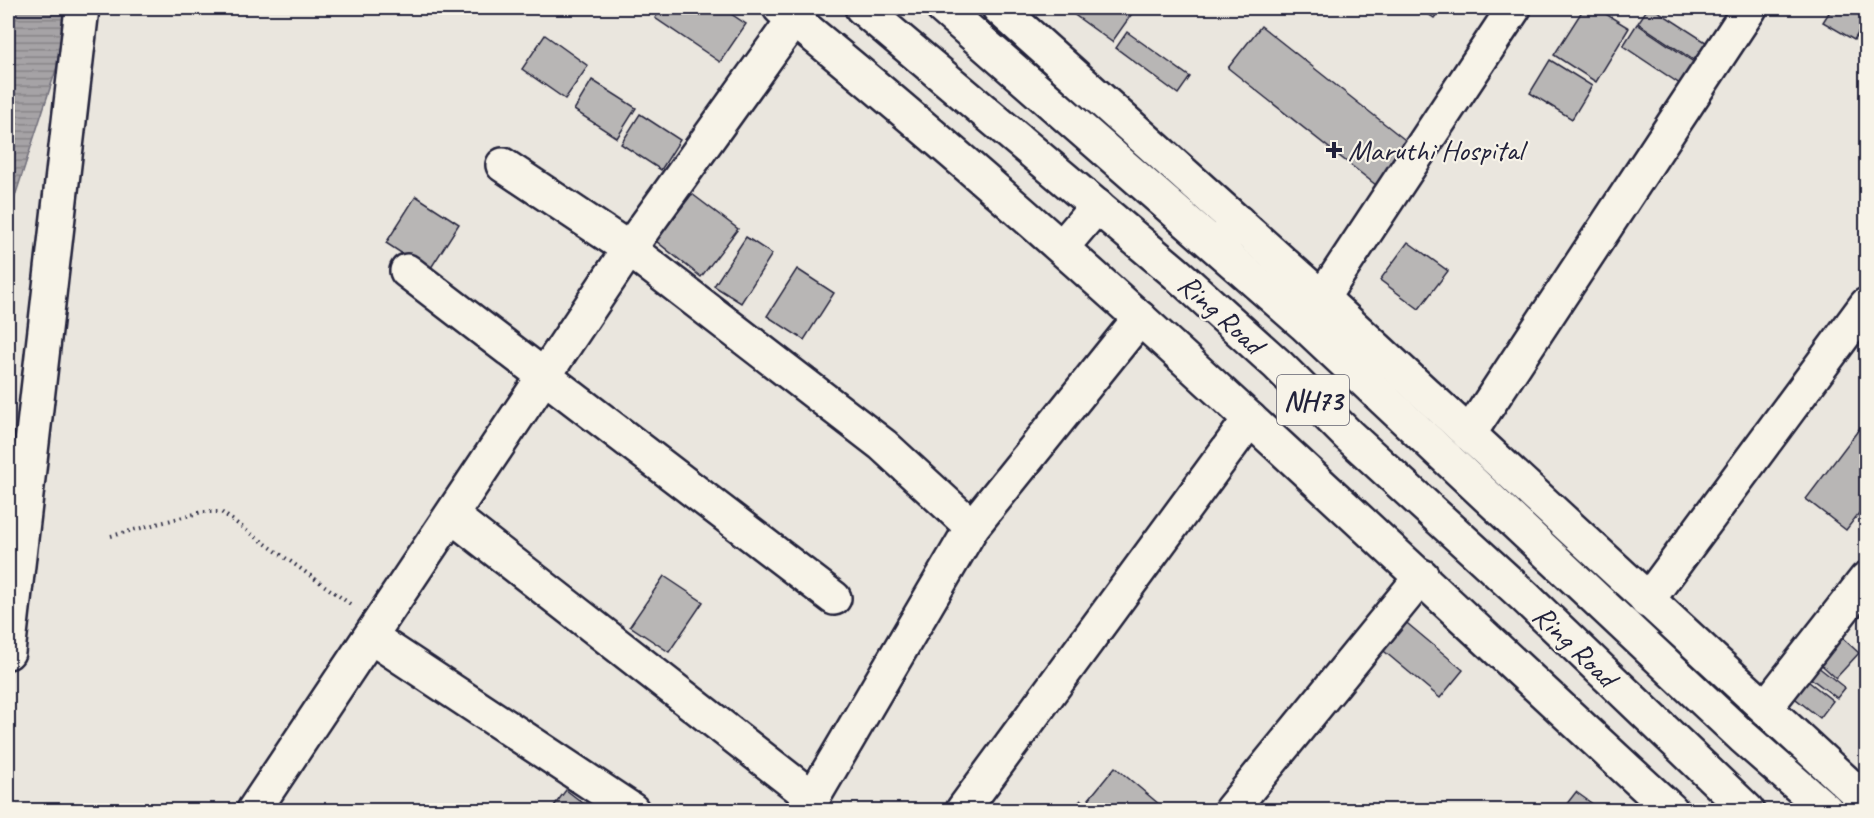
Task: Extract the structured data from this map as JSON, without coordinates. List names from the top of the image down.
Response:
{
  "streets": {
    "main road": ["Ring Road", "NH73"]
  },
  "places": {
    "health": ["Maruthi Hospital"]
  }
}
